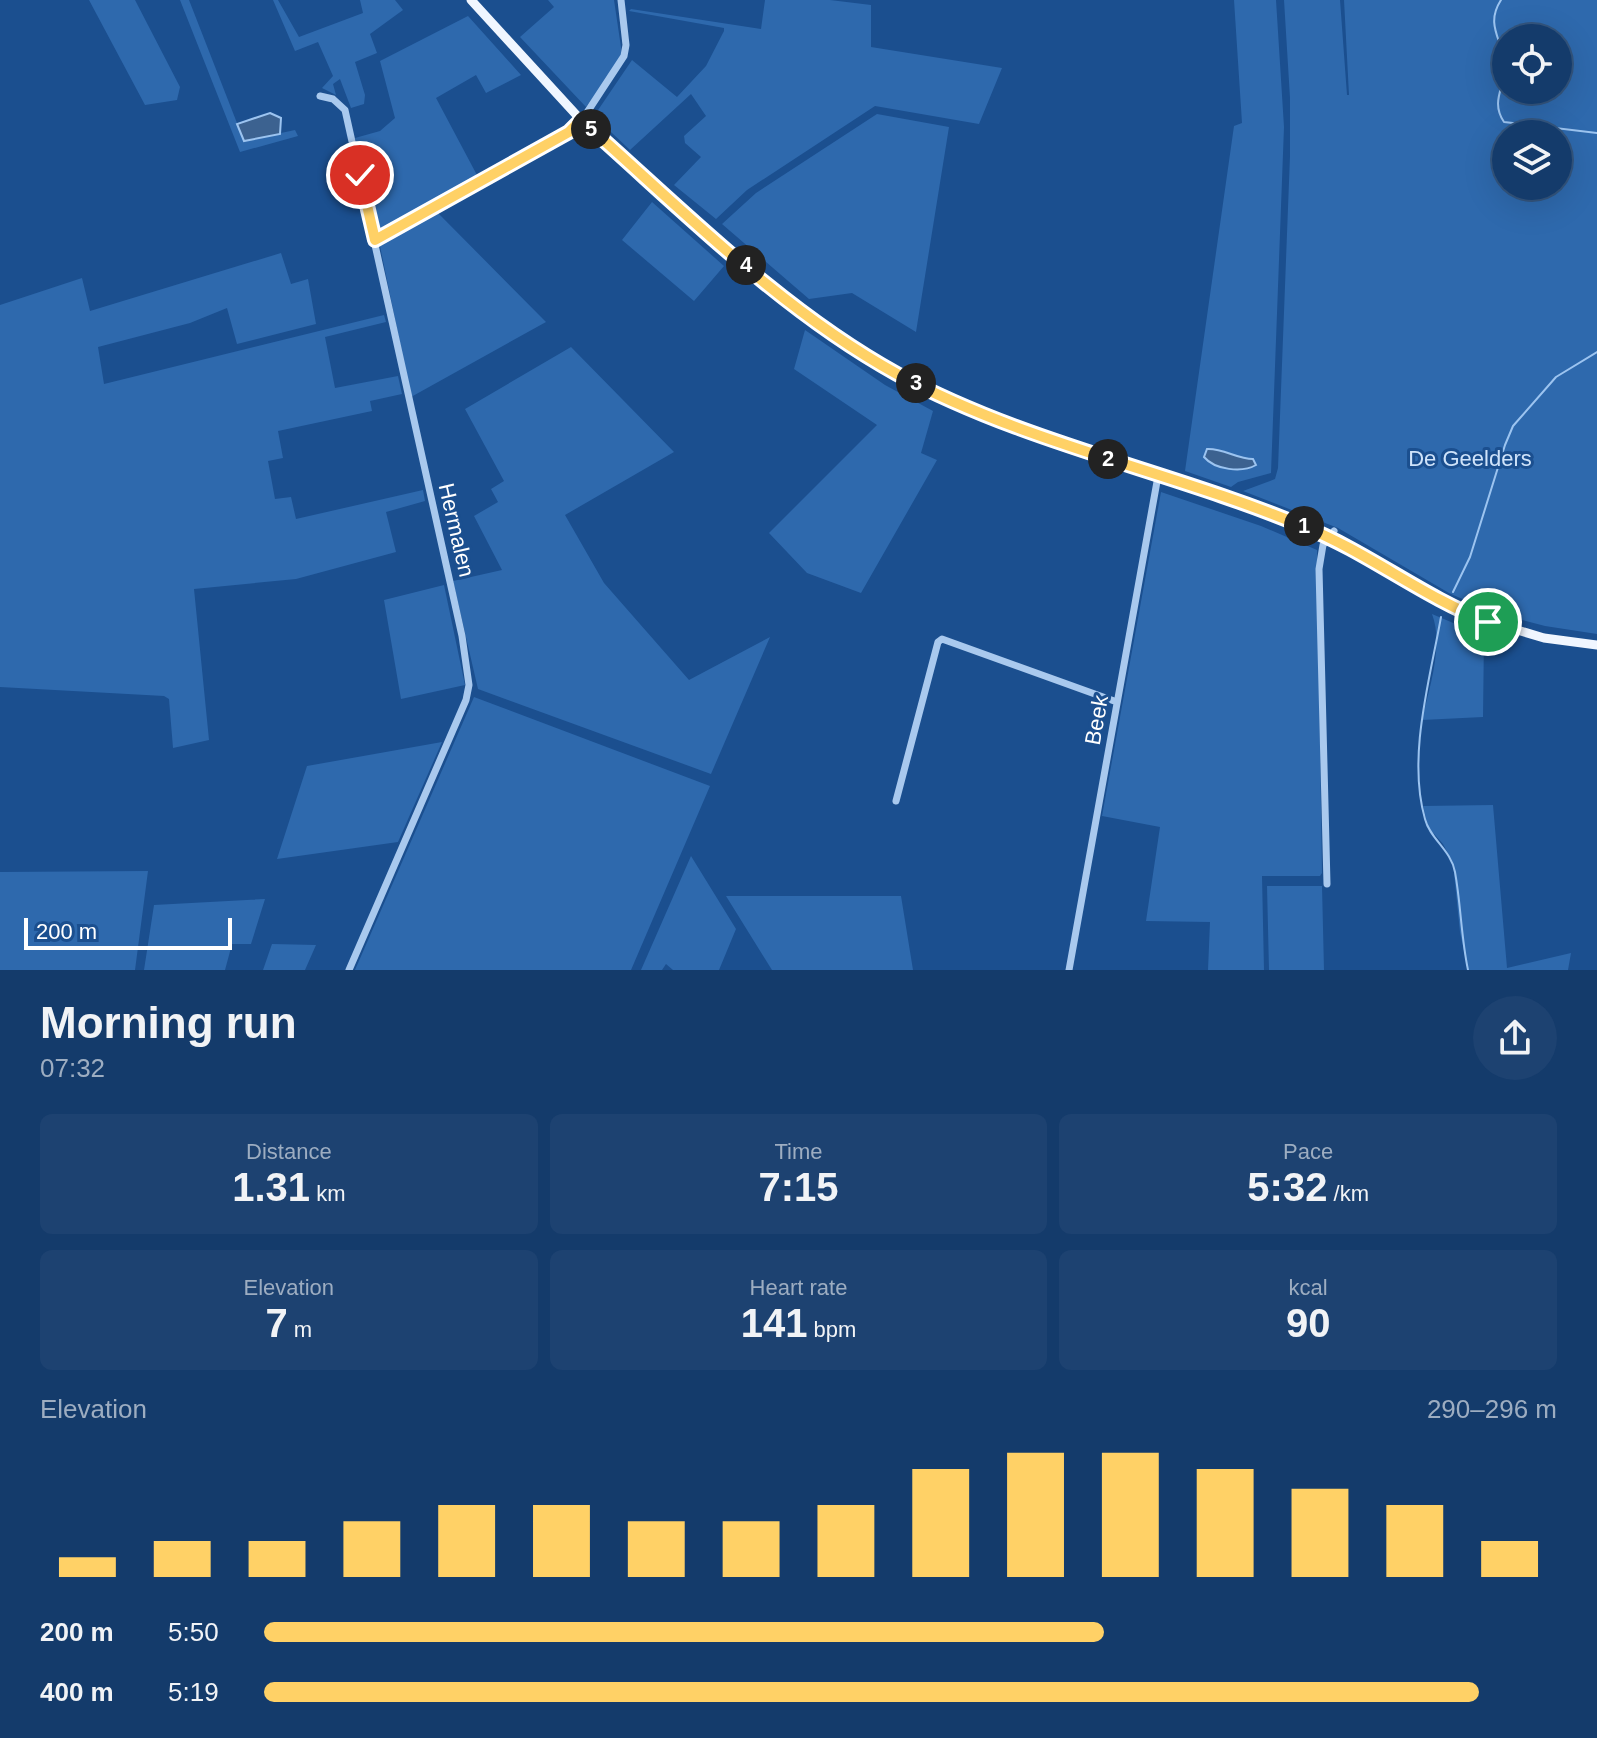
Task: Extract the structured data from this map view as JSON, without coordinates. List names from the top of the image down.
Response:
{
  "streets": {
    "street": ["Hermalen", "Beek"]
  },
  "parks": ["De Geelders"],
  "scale_bar": "200 m",
  "page": {
    "pins": [
      "5",
      "4",
      "3",
      "2",
      "1"
    ],
    "scale": "200 m",
    "heading": ["Morning run", "07:32"],
    "stats": [
      ["Distance", "1.31 km"],
      ["Time", "7:15"],
      ["Pace", "5:32 /km"],
      ["Elevation", "7 m"],
      ["Heart rate", "141 bpm"],
      ["kcal", "90"]
    ],
    "chart": ["Elevation", "290–296 m"],
    "list": [
      {
        "name": "200 m",
        "note": "5:50"
      },
      {
        "name": "400 m",
        "note": "5:19"
      }
    ]
  }
}
